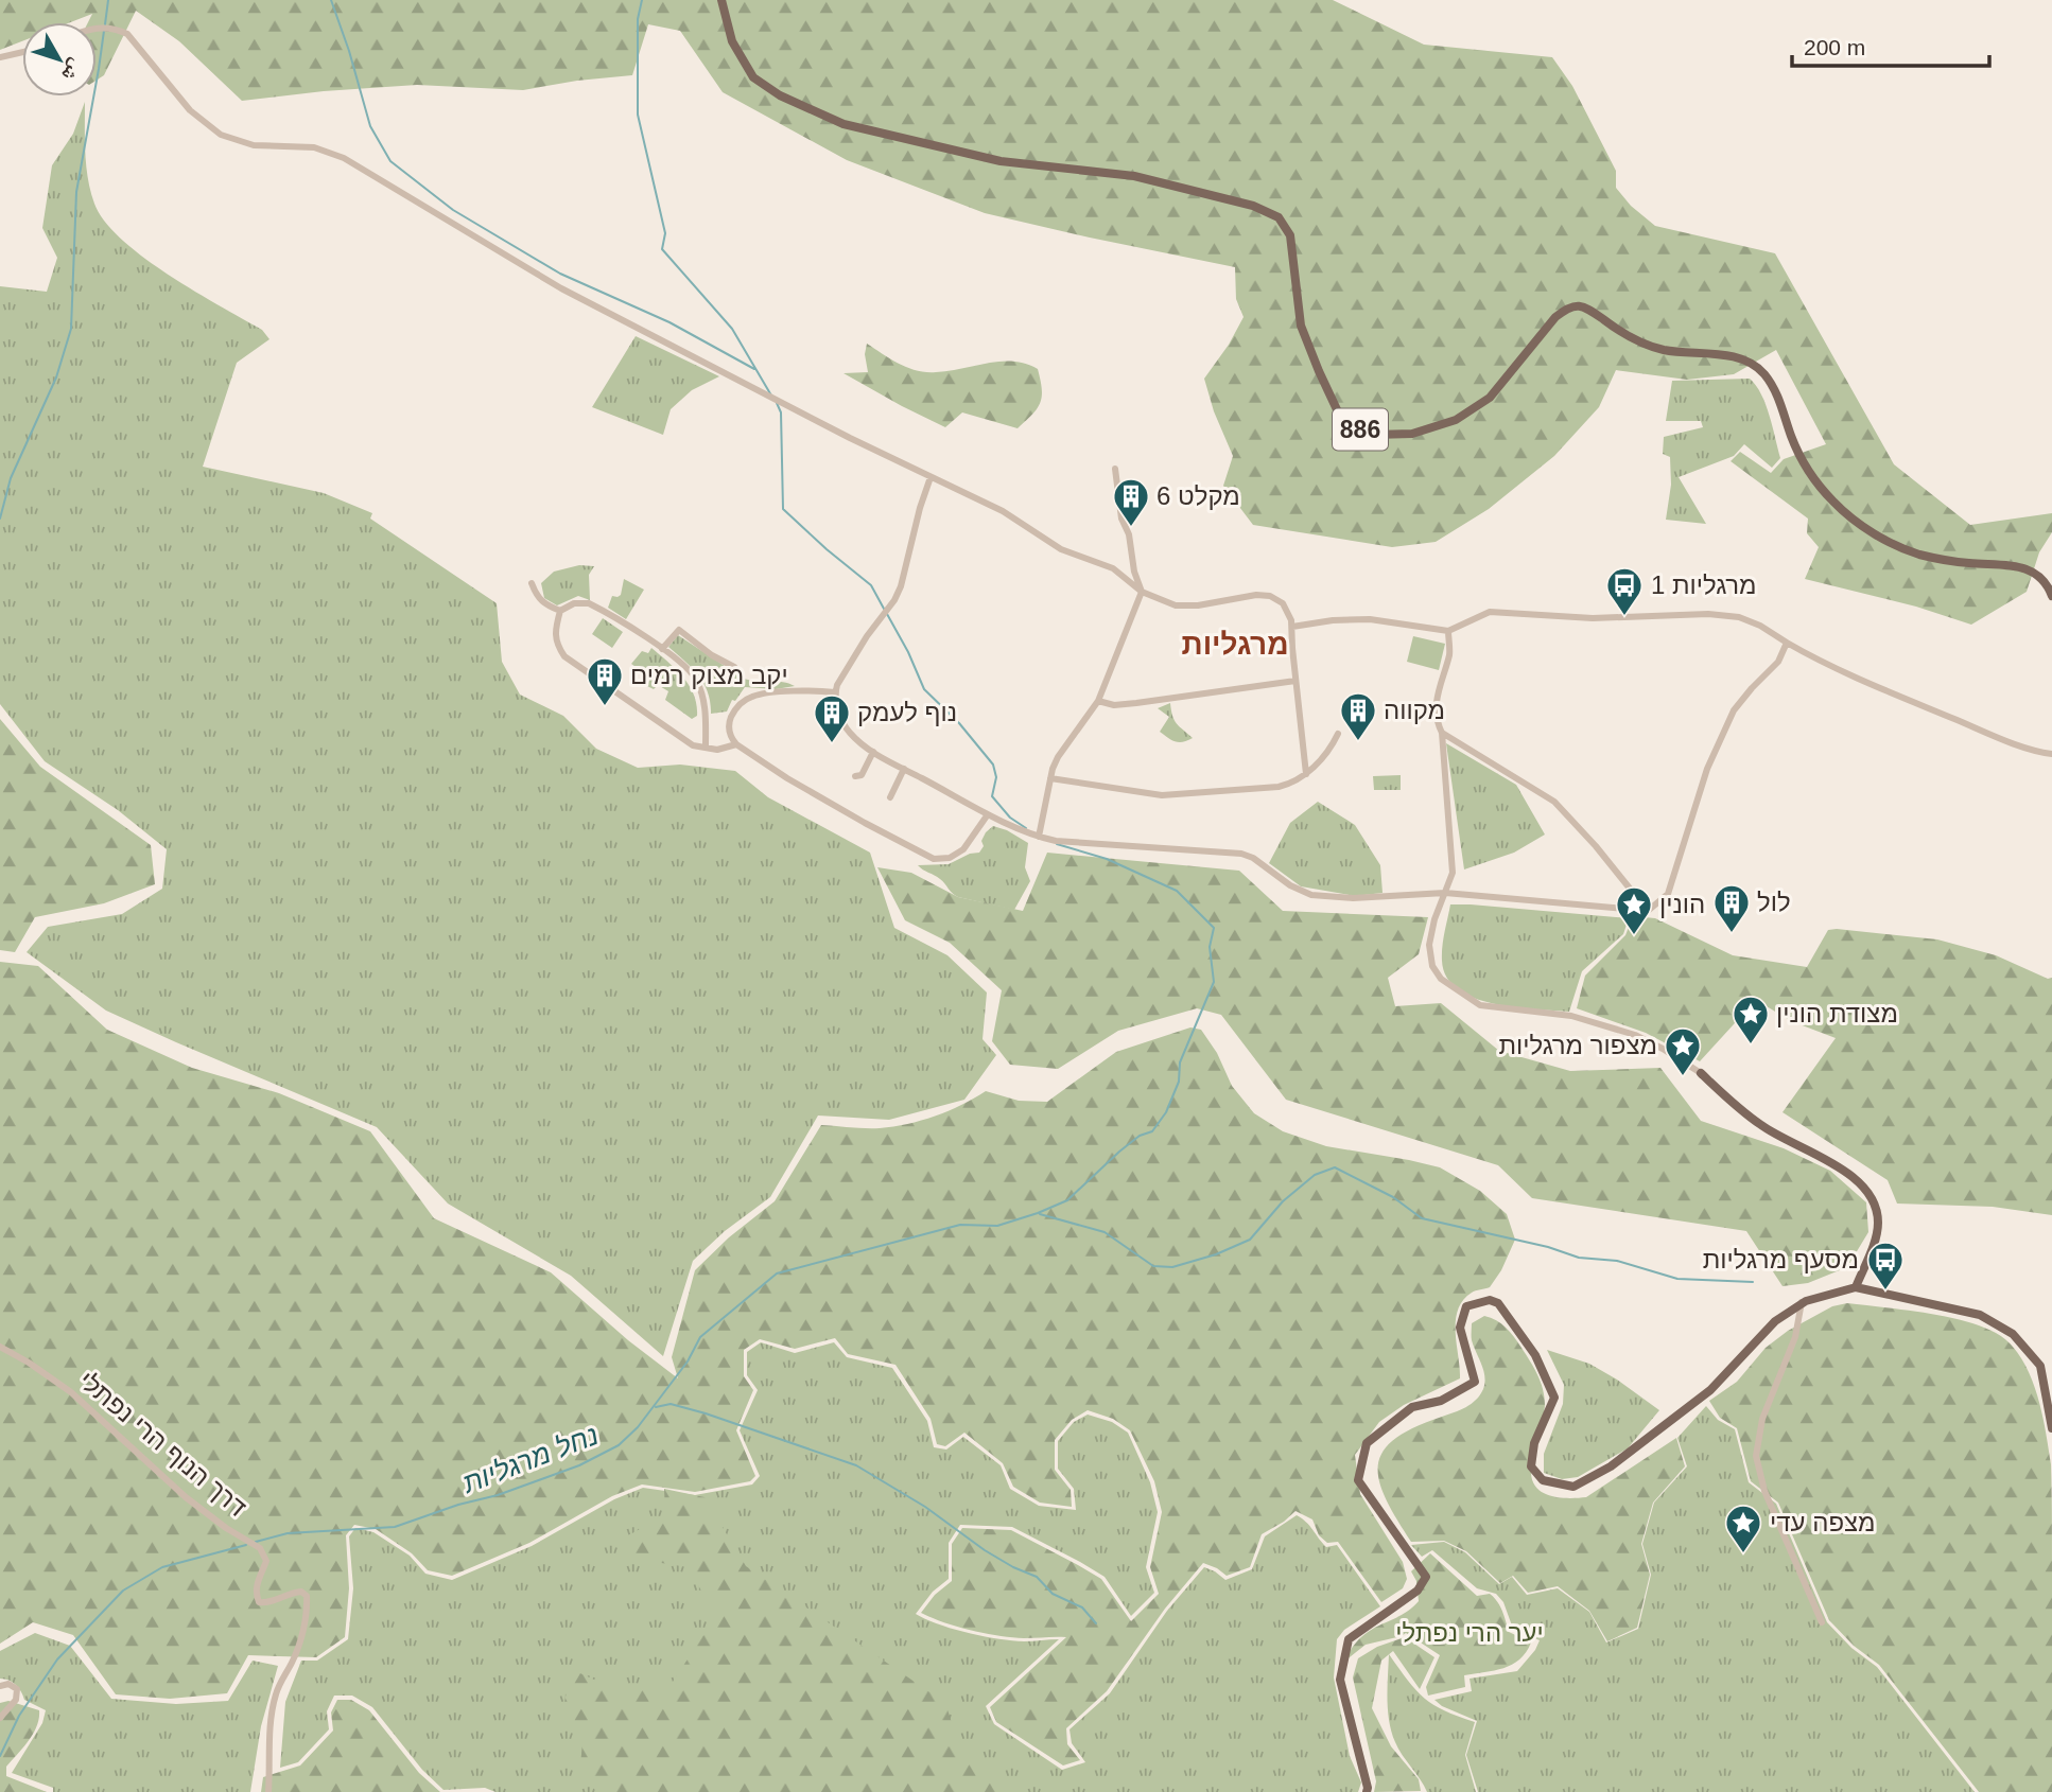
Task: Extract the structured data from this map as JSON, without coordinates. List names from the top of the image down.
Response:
{
  "streets": {
    "main road": ["886"],
    "street": ["דרך הנוף הרי נפתלי"]
  },
  "districts": ["מרגליות"],
  "water": ["נחל מרגליות"],
  "parks": ["יער הרי נפתלי"],
  "places": {
    "building": [
      "מקלט 6",
      "יקב מצוק רמים",
      "מקווה",
      "נוף לעמק",
      "לול"
    ],
    "bus stop": ["מרגליות 1", "מסעף מרגליות"],
    "place": [
      "הונין",
      "מצודת הונין",
      "מצפור מרגליות",
      "מצפה עדי"
    ]
  },
  "scale_bar": "200 m",
  "north": "bottom right"
}
